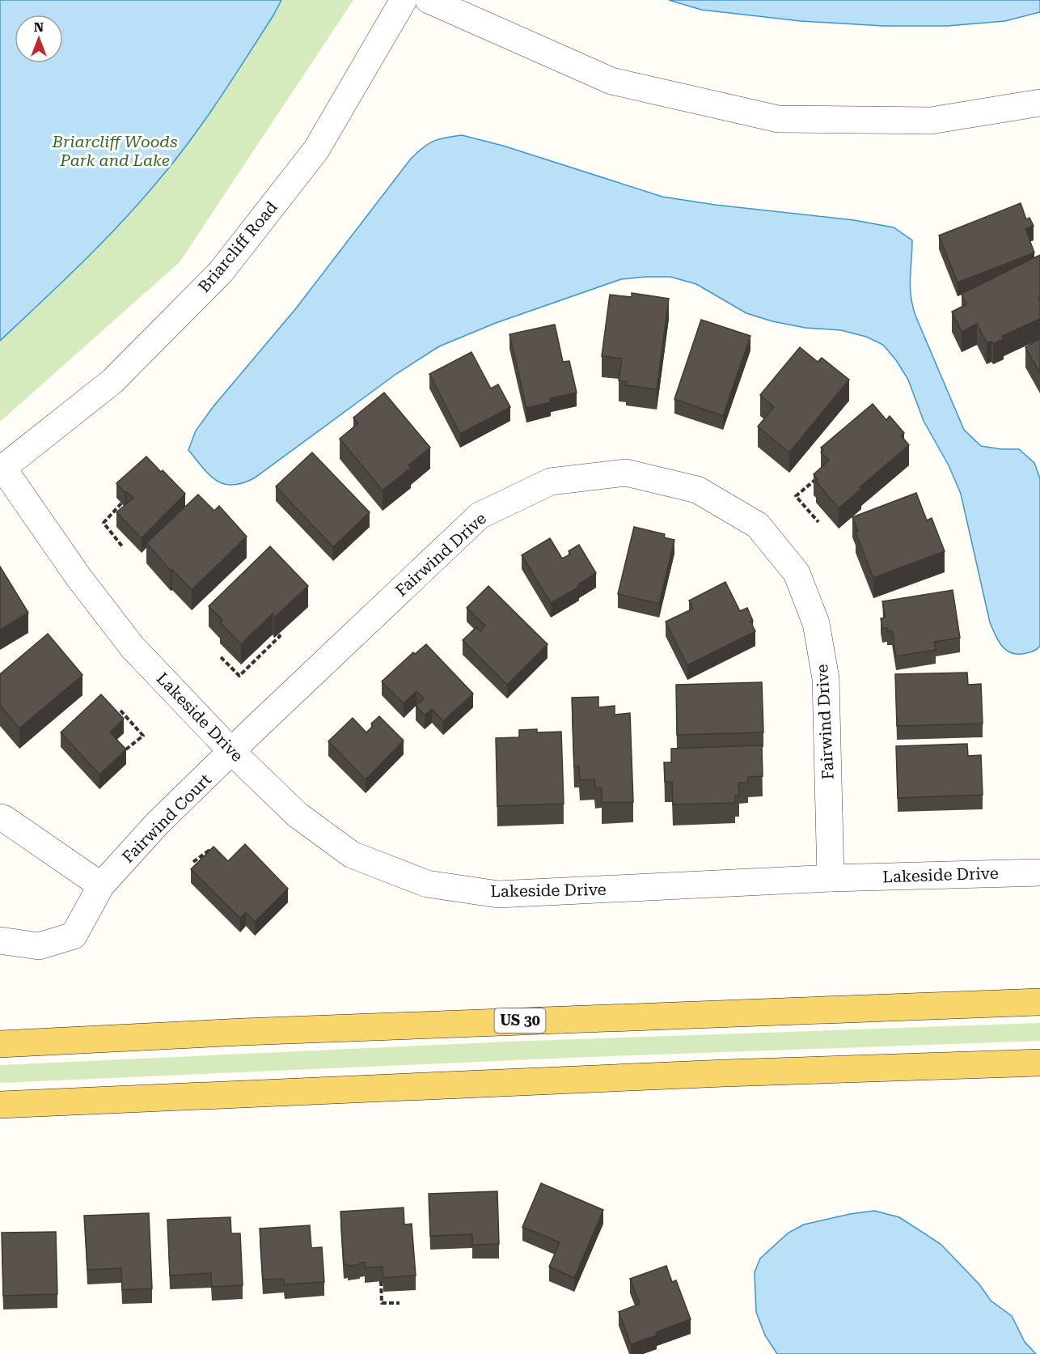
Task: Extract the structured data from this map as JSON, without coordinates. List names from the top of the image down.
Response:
{
  "streets": {
    "main road": ["US 30"],
    "street": [
      "Briarcliff Road",
      "Fairwind Drive",
      "Lakeside Drive",
      "Fairwind Court"
    ]
  },
  "crossings": [
    ["Briarcliff Road", "Lakeside Drive"],
    ["Fairwind Drive", "Lakeside Drive"],
    ["Fairwind Drive", "Fairwind Court"],
    ["Lakeside Drive", "Fairwind Court"]
  ],
  "parks": ["Briarcliff Woods Park and Lake"],
  "north": "top"
}
